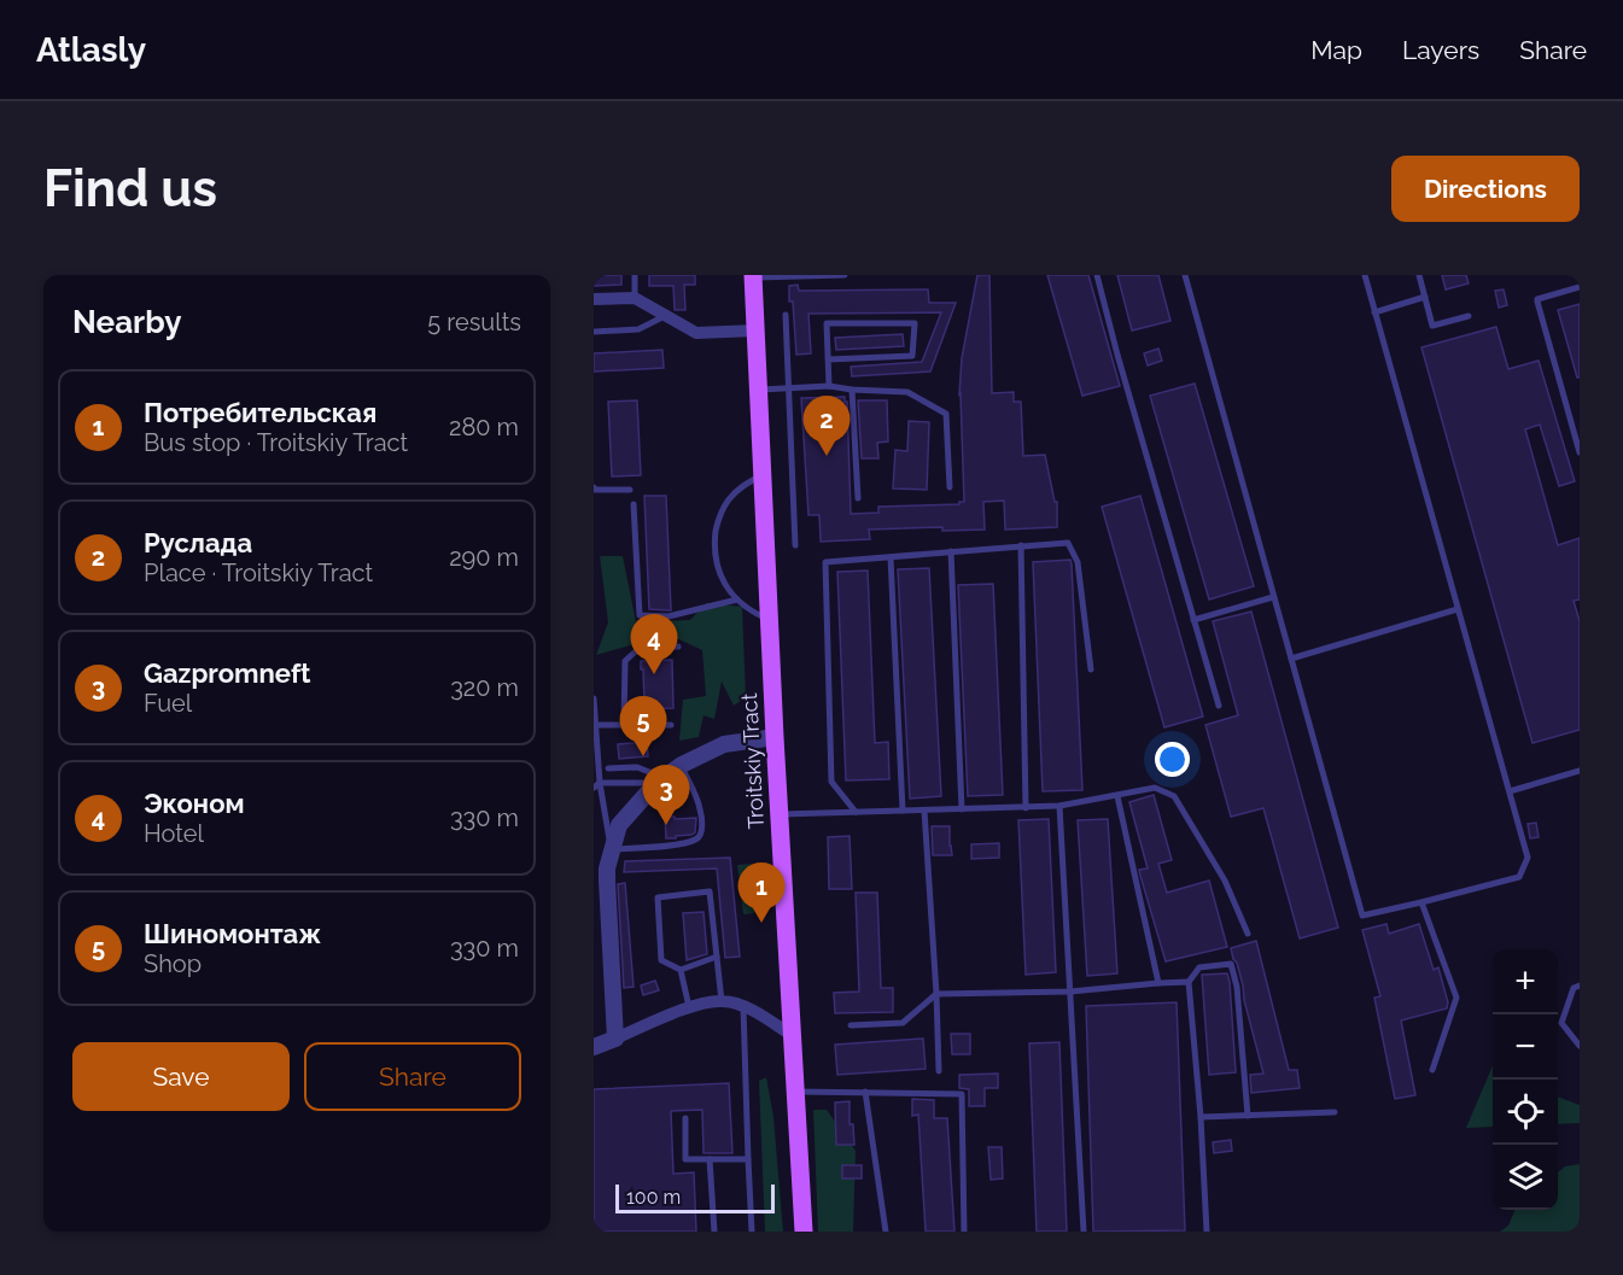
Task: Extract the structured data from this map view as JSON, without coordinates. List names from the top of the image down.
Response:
{
  "streets": {
    "main road": ["Troitskiy Tract"]
  },
  "scale_bar": "100 m",
  "page": {
    "header": "Atlasly",
    "nav": ["Map", "Layers", "Share"],
    "buttons": [
      "Directions",
      ["Save", "Share"]
    ],
    "title": "Find us",
    "heading": ["Nearby", "5 results"],
    "list": [
      {
        "mark": "1",
        "name": "Потребительская",
        "note": "Bus stop · Troitskiy Tract",
        "value": "280 m"
      },
      {
        "mark": "2",
        "name": "Руслада",
        "note": "Place · Troitskiy Tract",
        "value": "290 m"
      },
      {
        "mark": "3",
        "name": "Gazpromneft",
        "note": "Fuel",
        "value": "320 m"
      },
      {
        "mark": "4",
        "name": "Эконом",
        "note": "Hotel",
        "value": "330 m"
      },
      {
        "mark": "5",
        "name": "Шиномонтаж",
        "note": "Shop",
        "value": "330 m"
      }
    ],
    "pins": [
      "2",
      "4",
      "5",
      "3",
      "1"
    ],
    "map_buttons": ["+", "−"],
    "scale": "100 m"
  }
}
